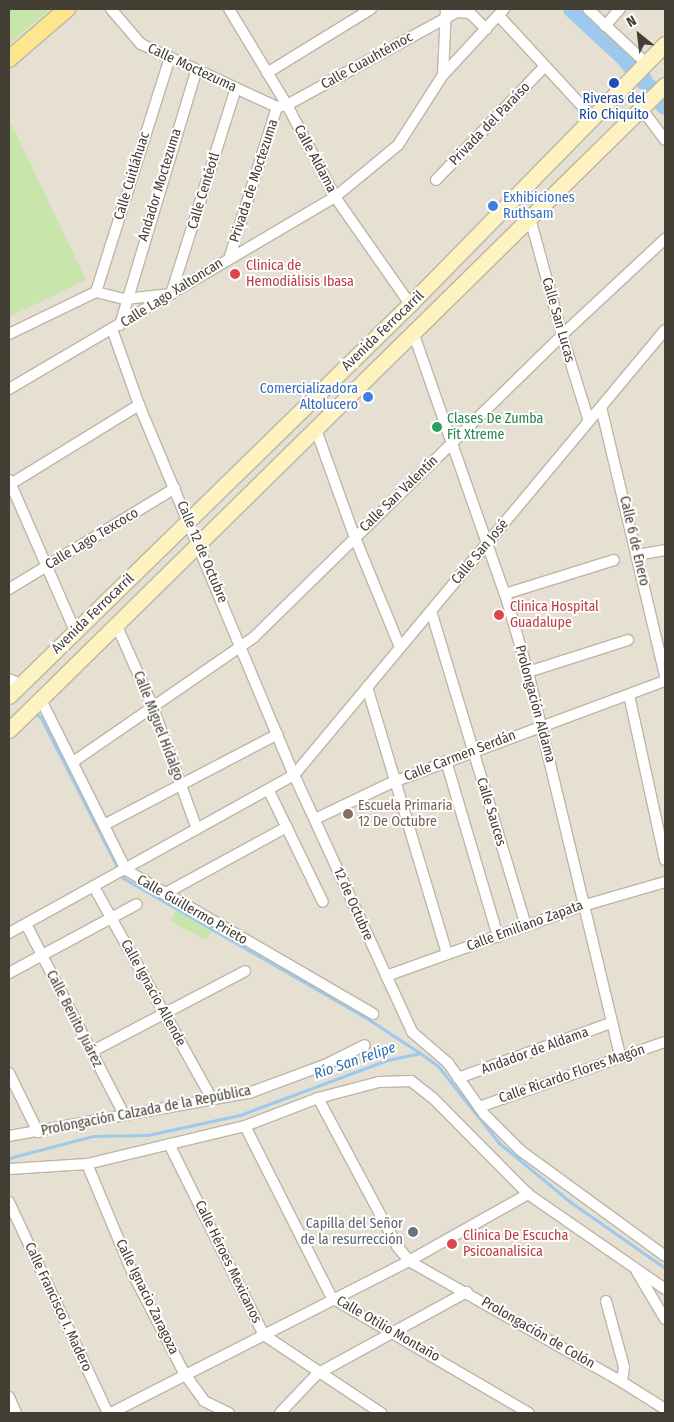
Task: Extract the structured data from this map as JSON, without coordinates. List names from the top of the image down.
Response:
{
  "streets": {
    "main road": ["Avenida Ferrocarril"],
    "street": [
      "Calle Cuauhtémoc",
      "Calle Moctezuma",
      "Privada del Paraíso",
      "Calle Aldama",
      "Calle Cuitláhuac",
      "Privada de Moctezuma",
      "Andador Moctezuma",
      "Calle Centéotl",
      "Calle Lago Xaltoncan",
      "Calle San Lucas",
      "Calle San Valentín",
      "Calle Lago Texcoco",
      "Calle 6 de Enero",
      "Calle 12 de Octubre",
      "Calle San José",
      "Prolongación Aldama",
      "Calle Miguel Hidalgo",
      "Calle Carmen Serdán",
      "Calle Sauces",
      "12 de Octubre",
      "Calle Guillermo Prieto",
      "Calle Emiliano Zapata",
      "Calle Ignacio Allende",
      "Calle Benito Juárez",
      "Andador de Aldama",
      "Calle Ricardo Flores Magón",
      "Prolongación Calzada de la República",
      "Calle Héroes Mexicanos",
      "Calle Ignacio Zaragoza",
      "Calle Francisco I. Madero",
      "Calle Otilio Montaño",
      "Prolongación de Colón"
    ]
  },
  "crossings": [
    ["Calle Cuauhtémoc", "Calle Moctezuma"],
    ["Calle Cuauhtémoc", "Calle Aldama"],
    ["Calle Cuauhtémoc", "Privada de Moctezuma"],
    ["Calle Moctezuma", "Calle Aldama"],
    ["Calle Moctezuma", "Calle Cuitláhuac"],
    ["Calle Moctezuma", "Privada de Moctezuma"],
    ["Calle Moctezuma", "Andador Moctezuma"],
    ["Calle Moctezuma", "Calle Centéotl"],
    ["Calle Aldama", "Privada de Moctezuma"],
    ["Calle Aldama", "Calle Lago Xaltoncan"],
    ["Calle Aldama", "Avenida Ferrocarril"],
    ["Privada de Moctezuma", "Calle Lago Xaltoncan"],
    ["Calle Centéotl", "Calle Lago Xaltoncan"],
    ["Calle Lago Xaltoncan", "Calle 12 de Octubre"],
    ["Calle San Lucas", "Avenida Ferrocarril"],
    ["Calle San Lucas", "Calle San Valentín"],
    ["Calle San Lucas", "Calle San José"],
    ["Avenida Ferrocarril", "Calle 12 de Octubre"],
    ["Avenida Ferrocarril", "Prolongación Aldama"],
    ["Avenida Ferrocarril", "Calle Miguel Hidalgo"],
    ["Avenida Ferrocarril", "Calle Guillermo Prieto"],
    ["Calle San Valentín", "Calle 12 de Octubre"],
    ["Calle San Valentín", "Prolongación Aldama"],
    ["Calle San Valentín", "Calle Miguel Hidalgo"],
    ["Calle San Valentín", "Calle Guillermo Prieto"],
    ["Calle Lago Texcoco", "Calle 12 de Octubre"],
    ["Calle 6 de Enero", "Calle San José"],
    ["Calle 12 de Octubre", "Calle San José"],
    ["Calle 12 de Octubre", "12 de Octubre"],
    ["Calle San José", "Prolongación Aldama"],
    ["Calle San José", "Calle Miguel Hidalgo"],
    ["Calle San José", "Calle Sauces"],
    ["Calle San José", "12 de Octubre"],
    ["Calle San José", "Calle Guillermo Prieto"],
    ["Calle San José", "Calle Ignacio Allende"],
    ["Calle San José", "Calle Benito Juárez"],
    ["Prolongación Aldama", "Calle Carmen Serdán"],
    ["Prolongación Aldama", "Calle Emiliano Zapata"],
    ["Prolongación Aldama", "Andador de Aldama"],
    ["Prolongación Aldama", "Calle Ricardo Flores Magón"],
    ["Calle Carmen Serdán", "Calle Sauces"],
    ["Calle Carmen Serdán", "12 de Octubre"],
    ["Calle Sauces", "Calle Emiliano Zapata"],
    ["12 de Octubre", "Calle Emiliano Zapata"],
    ["12 de Octubre", "Andador de Aldama"],
    ["Calle Ignacio Allende", "Prolongación Calzada de la República"],
    ["Calle Benito Juárez", "Prolongación Calzada de la República"]
  ],
  "water": ["Río San Felipe"],
  "places": [
    "Riveras del Rio Chiquito",
    "Exhibiciones Ruthsam",
    "Clinica de Hemodiálisis Ibasa",
    "Comercializadora Altolucero",
    "Clases De Zumba Fit Xtreme",
    "Clinica Hospital Guadalupe",
    "Escuela Primaria 12 De Octubre",
    "Capilla del Señor de la resurrección",
    "Clinica De Escucha Psicoanalisica"
  ],
  "north": "top left"
}
